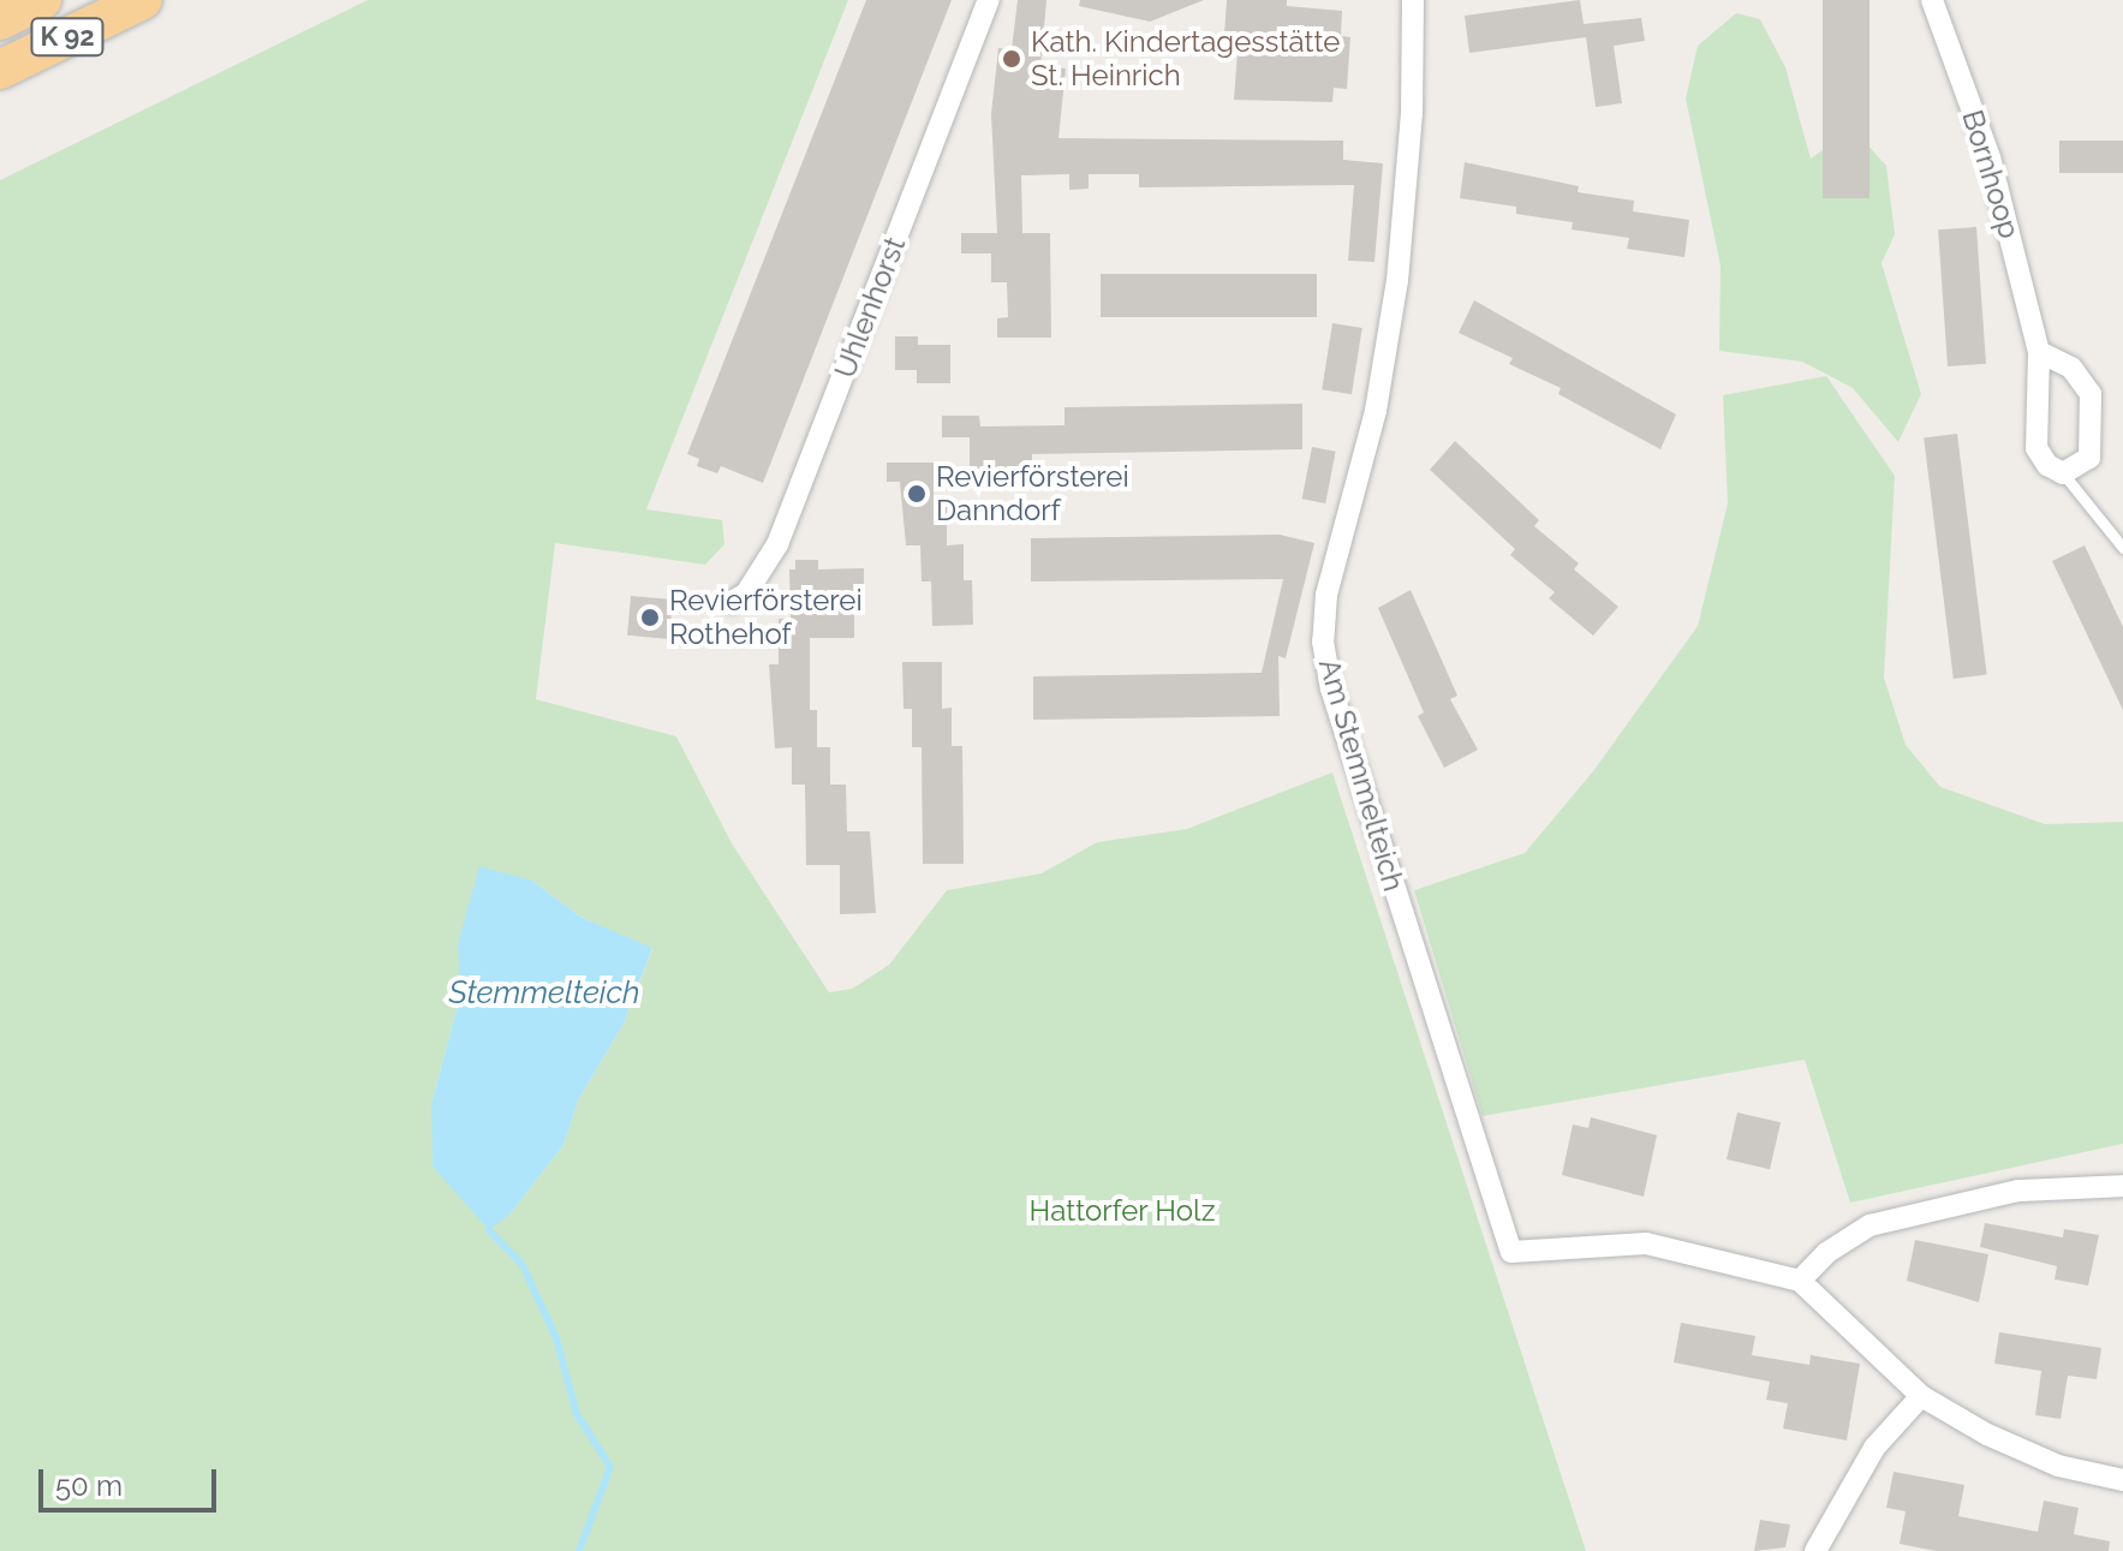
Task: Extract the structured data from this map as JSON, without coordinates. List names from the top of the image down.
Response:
{
  "streets": {
    "highway": ["K 92"],
    "street": ["Bornhoop", "Uhlenhorst", "Am Stemmelteich"]
  },
  "water": ["Stemmelteich"],
  "parks": ["Hattorfer Holz"],
  "places": ["Kath. Kindertagesstätte St. Heinrich", "Revierförsterei Danndorf", "Revierförsterei Rothehof"],
  "scale_bar": "50 m"
}
